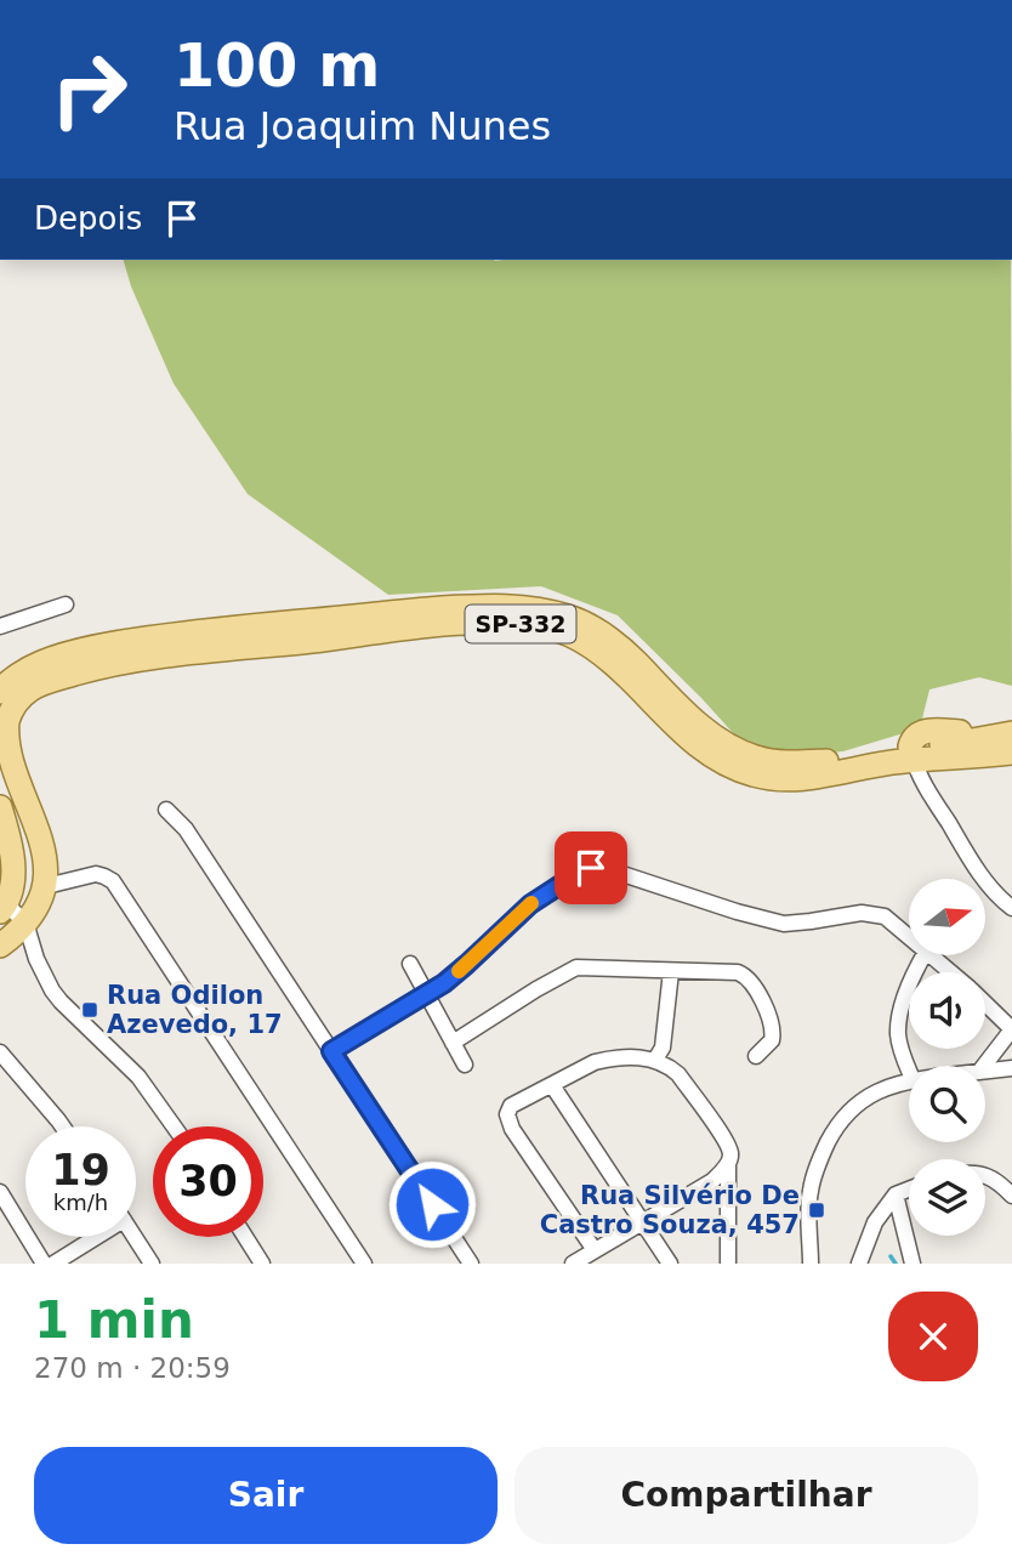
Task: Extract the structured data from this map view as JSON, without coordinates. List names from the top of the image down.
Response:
{
  "streets": {
    "main road": ["SP-332"]
  },
  "places": {
    "transit": ["Rua Odilon Azevedo, 17", "Rua Silvério De Castro Souza, 457"]
  },
  "north": "right",
  "page": {
    "turn": ["100 m", "Rua Joaquim Nunes"],
    "then": "Depois",
    "speed": "19 km/h",
    "limit": "30",
    "heading": ["1 min", "270 m · 20:59"],
    "buttons": ["Sair", "Compartilhar"]
  }
}
